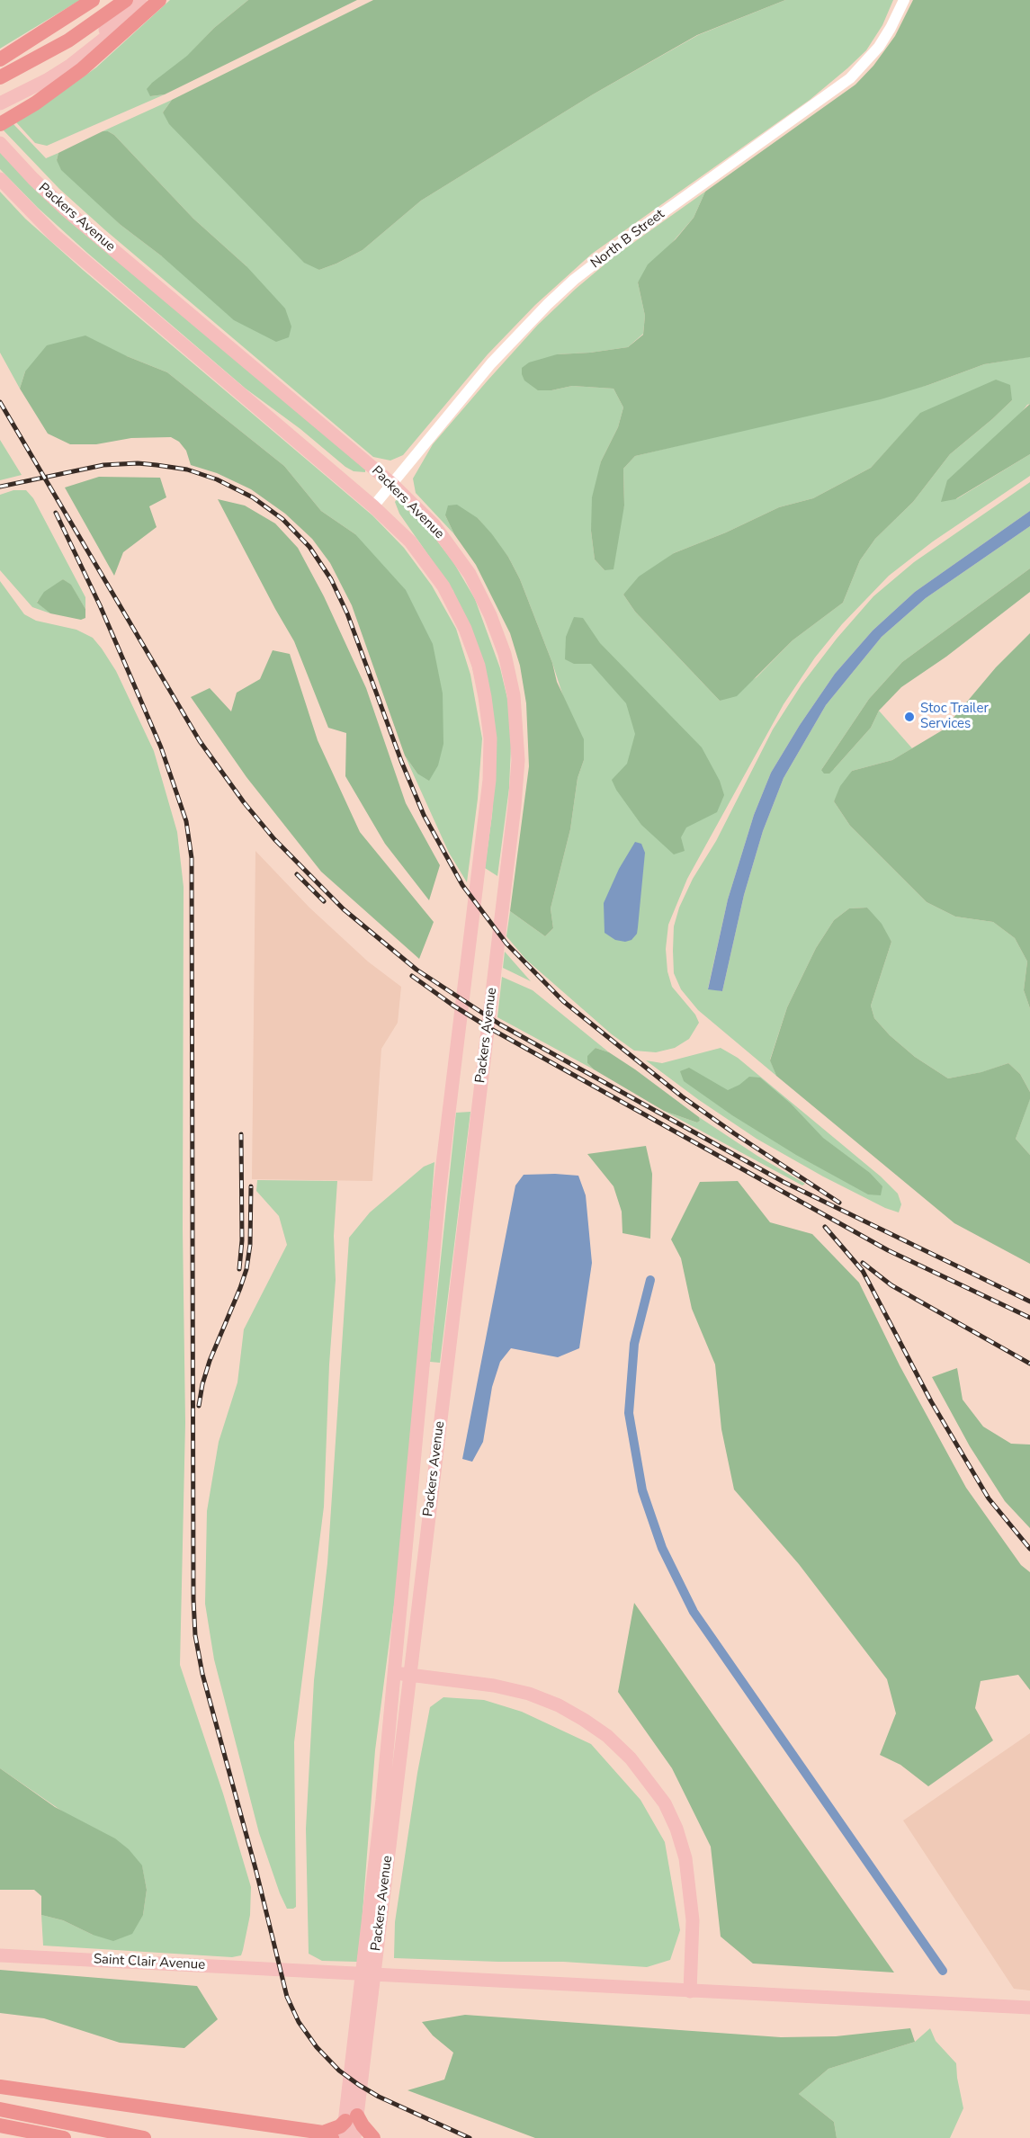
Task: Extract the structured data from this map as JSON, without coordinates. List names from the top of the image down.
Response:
{
  "streets": {
    "main road": ["Packers Avenue", "Saint Clair Avenue"],
    "street": ["North B Street"]
  },
  "crossings": [
    ["Packers Avenue", "North B Street"]
  ],
  "places": ["Stoc Trailer Services"]
}
